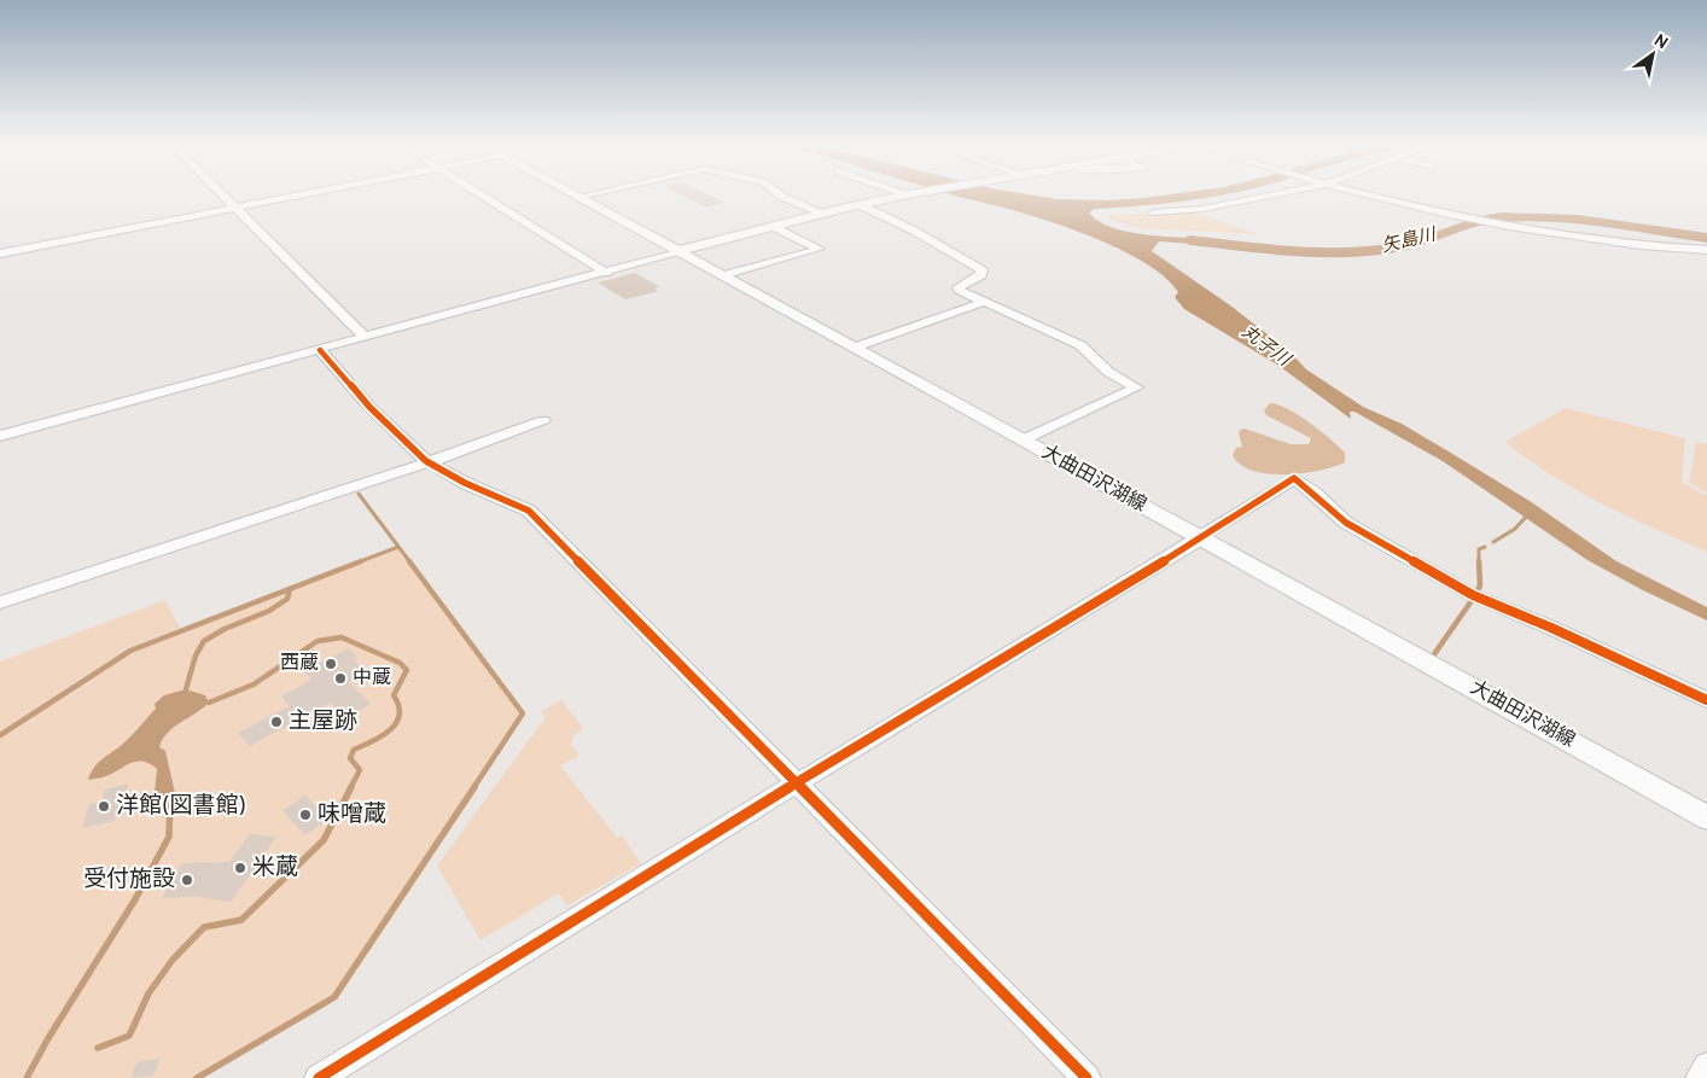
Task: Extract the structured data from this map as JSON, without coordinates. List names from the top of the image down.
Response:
{
  "streets": {
    "main road": ["大曲田沢湖線"]
  },
  "water": ["矢島川", "丸子川"],
  "places": [
    "西蔵",
    "中蔵",
    "主屋跡",
    "洋館(図書館)",
    "味噌蔵",
    "米蔵",
    "受付施設"
  ],
  "north": "top right"
}
